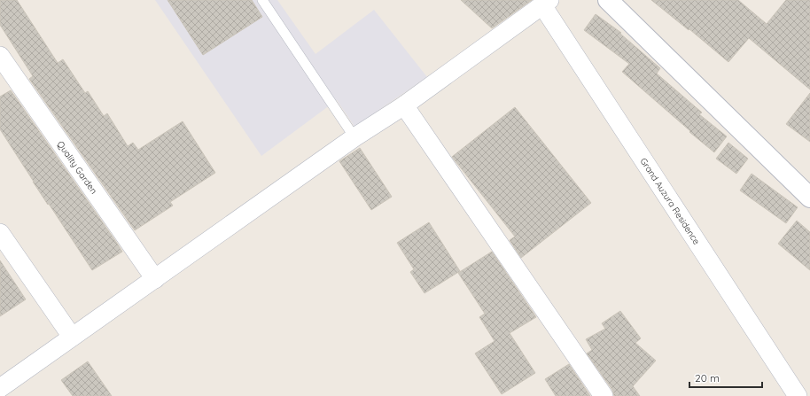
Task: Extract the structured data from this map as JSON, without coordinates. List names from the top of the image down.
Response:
{
  "streets": {
    "street": ["Quality Garden", "Grand Auzura Residence"]
  },
  "scale_bar": "20 m"
}
